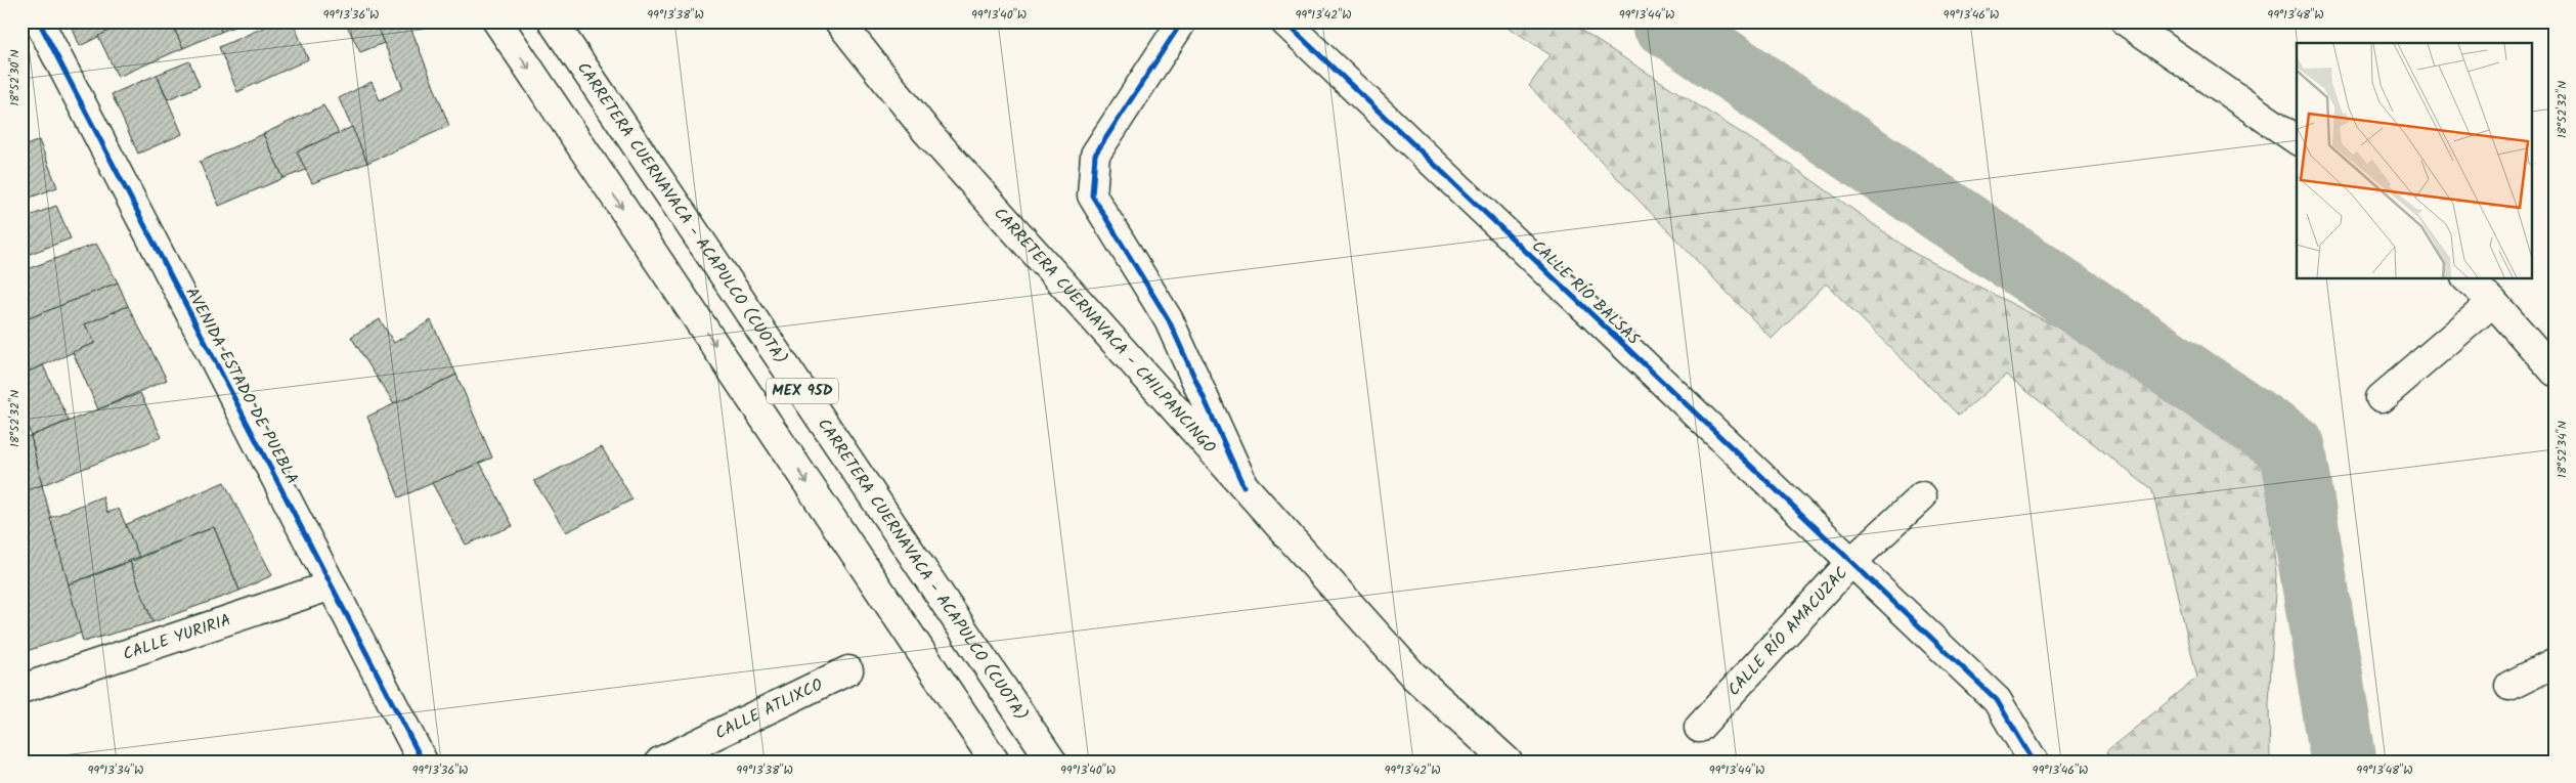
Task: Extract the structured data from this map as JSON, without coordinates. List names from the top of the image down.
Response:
{
  "streets": {
    "main road": [
      "CARRETERA CUERNAVACA - ACAPULCO (CUOTA)",
      "CALLE RÍO BALSAS",
      "CARRETERA CUERNAVACA - CHILPANCINGO",
      "AVENIDA ESTADO DE PUEBLA",
      "MEX 95D",
      "CALLE RÍO AMACUZAC",
      "CALLE YURIRIA",
      "CALLE ATLIXCO"
    ]
  },
  "crossings": [
    ["CALLE RÍO BALSAS", "CALLE RÍO AMACUZAC"],
    ["AVENIDA ESTADO DE PUEBLA", "CALLE YURIRIA"]
  ],
  "coordinates": [
    "99°13'36\"W",
    "99°13'38\"W",
    "99°13'40\"W",
    "99°13'42\"W",
    "99°13'44\"W",
    "99°13'46\"W",
    "99°13'48\"W",
    "18°52'30\"N",
    "18°52'32\"N",
    "18°52'34\"N",
    "99°13'34\"W"
  ]
}
